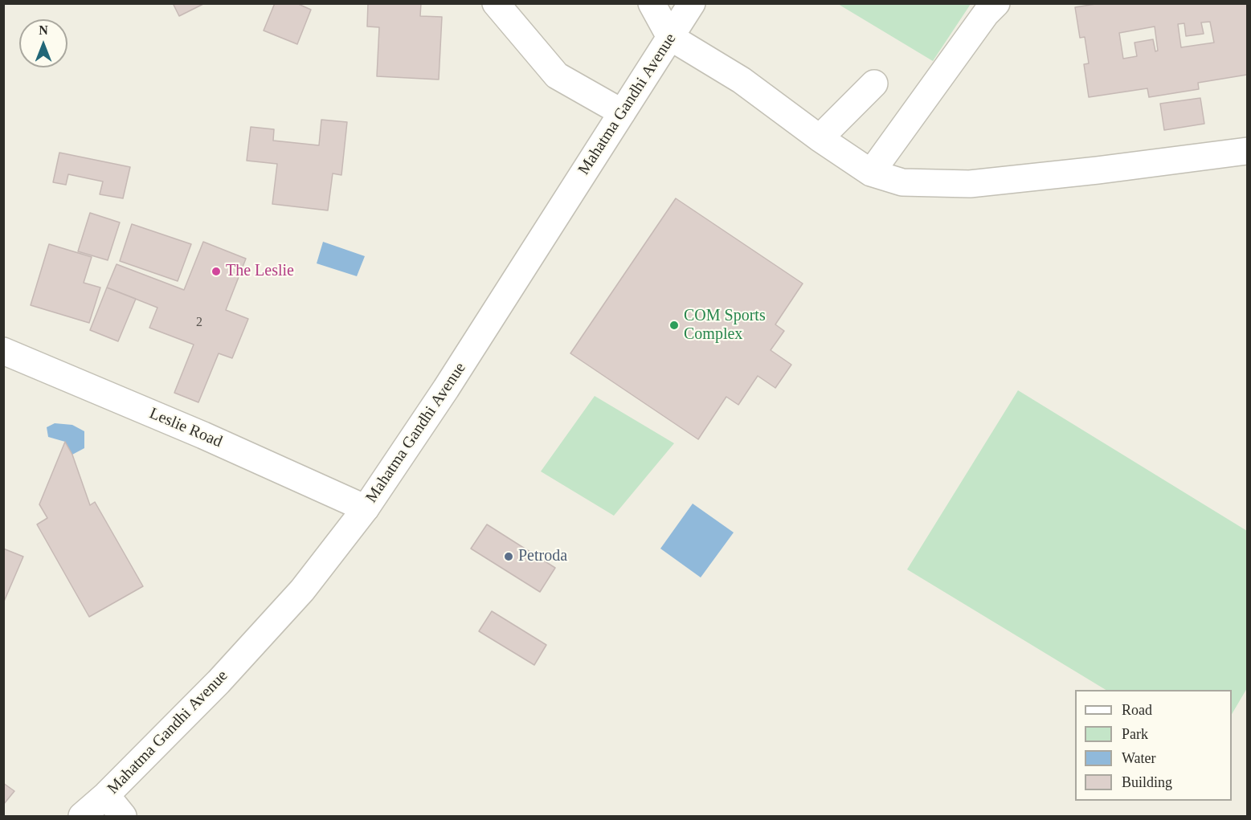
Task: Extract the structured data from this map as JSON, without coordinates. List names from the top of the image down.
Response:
{
  "streets": {
    "main road": ["Mahatma Gandhi Avenue", "Leslie Road"]
  },
  "crossings": [
    ["Mahatma Gandhi Avenue", "Leslie Road"]
  ],
  "places": ["The Leslie", "COM Sports Complex", "Petroda"],
  "house_numbers": ["2"],
  "legend": [
    "Road",
    "Park",
    "Water",
    "Building"
  ],
  "north": "top"
}
